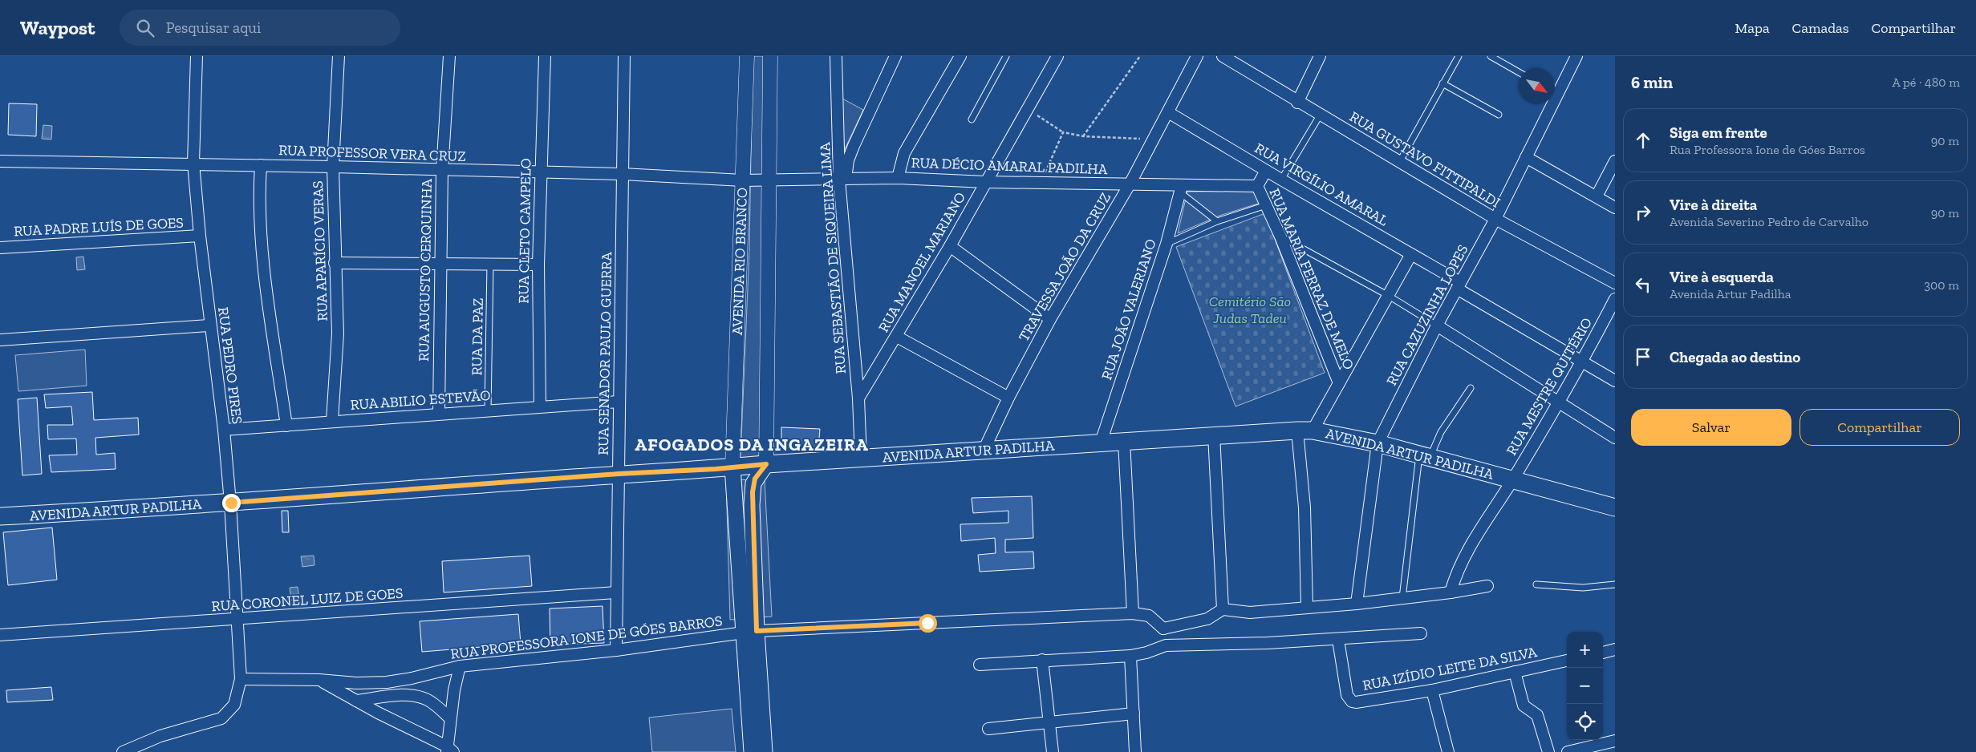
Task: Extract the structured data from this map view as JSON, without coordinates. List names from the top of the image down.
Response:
{
  "streets": {
    "main road": ["AVENIDA ARTUR PADILHA"],
    "street": [
      "RUA PROFESSOR VERA CRUZ",
      "RUA GUSTAVO FITTIPALDI",
      "RUA DÉCIO AMARAL PADILHA",
      "RUA VIRGÍLIO AMARAL",
      "RUA PADRE LUÍS DE GOES",
      "RUA CLETO CAMPELO",
      "RUA APARÍCIO VERAS",
      "RUA SEBASTIÃO DE SIQUEIRA LIMA",
      "AVENIDA RIO BRANCO",
      "RUA MANOEL MARIANO",
      "TRAVESSA JOÃO DA CRUZ",
      "RUA AUGUSTO CERQUINHA",
      "RUA MARIA FERRAZ DE MELO",
      "RUA JOÃO VALERIANO",
      "RUA CAZUZINHA LOPES",
      "RUA SENADOR PAULO GUERRA",
      "RUA PEDRO PIRES",
      "RUA MESTRE QUITÉRIO",
      "RUA ABILIO ESTEVÃO",
      "RUA CORONEL LUIZ DE GOES",
      "RUA PROFESSORA IONE DE GÓES BARROS",
      "RUA IZÍDIO LEITE DA SILVA"
    ],
    "lane": ["RUA DA PAZ"]
  },
  "crossings": [
    ["RUA PROFESSOR VERA CRUZ", "RUA DÉCIO AMARAL PADILHA"],
    ["RUA PROFESSOR VERA CRUZ", "RUA CLETO CAMPELO"],
    ["RUA PROFESSOR VERA CRUZ", "RUA APARÍCIO VERAS"],
    ["RUA PROFESSOR VERA CRUZ", "AVENIDA RIO BRANCO"],
    ["RUA PROFESSOR VERA CRUZ", "RUA AUGUSTO CERQUINHA"],
    ["RUA PROFESSOR VERA CRUZ", "RUA SENADOR PAULO GUERRA"],
    ["RUA PROFESSOR VERA CRUZ", "RUA PEDRO PIRES"],
    ["RUA GUSTAVO FITTIPALDI", "RUA CAZUZINHA LOPES"],
    ["RUA DÉCIO AMARAL PADILHA", "RUA SEBASTIÃO DE SIQUEIRA LIMA"],
    ["RUA DÉCIO AMARAL PADILHA", "AVENIDA RIO BRANCO"],
    ["RUA DÉCIO AMARAL PADILHA", "RUA MANOEL MARIANO"],
    ["RUA DÉCIO AMARAL PADILHA", "TRAVESSA JOÃO DA CRUZ"],
    ["RUA DÉCIO AMARAL PADILHA", "RUA MARIA FERRAZ DE MELO"],
    ["RUA DÉCIO AMARAL PADILHA", "RUA JOÃO VALERIANO"],
    ["RUA VIRGÍLIO AMARAL", "TRAVESSA JOÃO DA CRUZ"],
    ["RUA VIRGÍLIO AMARAL", "RUA CAZUZINHA LOPES"],
    ["RUA VIRGÍLIO AMARAL", "RUA MESTRE QUITÉRIO"],
    ["RUA PADRE LUÍS DE GOES", "RUA PEDRO PIRES"],
    ["RUA CLETO CAMPELO", "RUA ABILIO ESTEVÃO"],
    ["RUA APARÍCIO VERAS", "RUA ABILIO ESTEVÃO"],
    ["RUA SEBASTIÃO DE SIQUEIRA LIMA", "RUA MANOEL MARIANO"],
    ["RUA SEBASTIÃO DE SIQUEIRA LIMA", "AVENIDA ARTUR PADILHA"],
    ["AVENIDA RIO BRANCO", "AVENIDA ARTUR PADILHA"],
    ["TRAVESSA JOÃO DA CRUZ", "AVENIDA ARTUR PADILHA"],
    ["RUA AUGUSTO CERQUINHA", "RUA ABILIO ESTEVÃO"],
    ["RUA JOÃO VALERIANO", "AVENIDA ARTUR PADILHA"],
    ["RUA CAZUZINHA LOPES", "AVENIDA ARTUR PADILHA"],
    ["RUA DA PAZ", "RUA ABILIO ESTEVÃO"],
    ["RUA SENADOR PAULO GUERRA", "RUA ABILIO ESTEVÃO"],
    ["RUA SENADOR PAULO GUERRA", "AVENIDA ARTUR PADILHA"],
    ["RUA SENADOR PAULO GUERRA", "RUA CORONEL LUIZ DE GOES"],
    ["RUA SENADOR PAULO GUERRA", "RUA PROFESSORA IONE DE GÓES BARROS"],
    ["RUA PEDRO PIRES", "RUA ABILIO ESTEVÃO"],
    ["RUA PEDRO PIRES", "AVENIDA ARTUR PADILHA"],
    ["RUA PEDRO PIRES", "RUA CORONEL LUIZ DE GOES"],
    ["RUA PEDRO PIRES", "RUA PROFESSORA IONE DE GÓES BARROS"],
    ["RUA MESTRE QUITÉRIO", "AVENIDA ARTUR PADILHA"]
  ],
  "districts": ["AFOGADOS DA INGAZEIRA"],
  "parks": ["Cemitério São Judas Tadeu"],
  "north": "bottom right",
  "page": {
    "header": "Waypost",
    "search": "Pesquisar aqui",
    "nav": ["Mapa", "Camadas", "Compartilhar"],
    "heading": ["6 min", "A pé · 480 m"],
    "list": [
      ["Siga em frente", "Rua Professora Ione de Góes Barros", "90 m"],
      ["Vire à direita", "Avenida Severino Pedro de Carvalho", "90 m"],
      ["Vire à esquerda", "Avenida Artur Padilha", "300 m"],
      "Chegada ao destino"
    ],
    "buttons": ["Salvar", "Compartilhar"],
    "map_buttons": ["+", "−"]
  }
}
